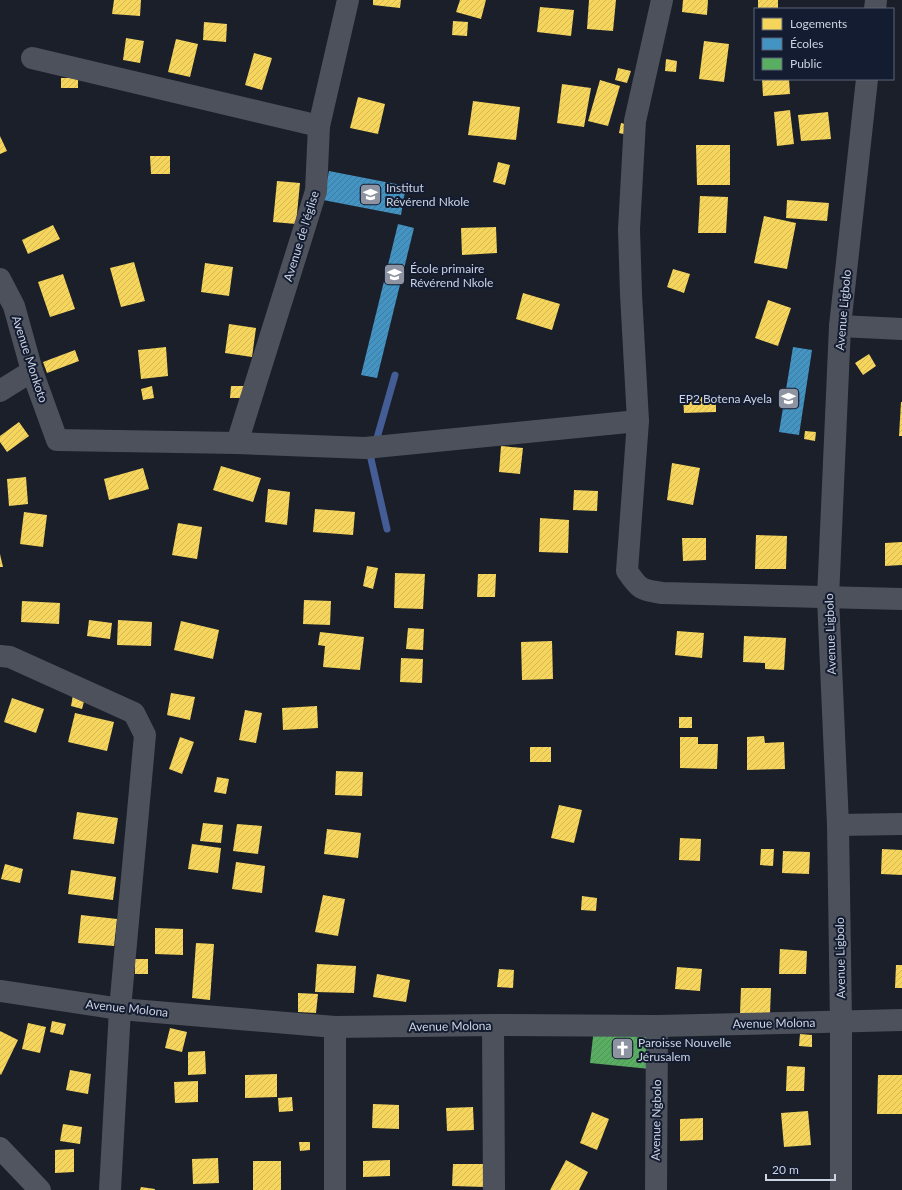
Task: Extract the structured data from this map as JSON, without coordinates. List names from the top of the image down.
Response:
{
  "streets": {
    "street": [
      "Avenue de l'église",
      "Avenue Ligbolo",
      "Avenue Monkoto",
      "Avenue Molona",
      "Avenue Ngbolo"
    ]
  },
  "crossings": [
    ["Avenue de l'église", "Avenue Monkoto"],
    ["Avenue Ligbolo", "Avenue Molona"],
    ["Avenue Molona", "Avenue Ngbolo"]
  ],
  "places": {
    "school or university": ["Institut Révérend Nkole", "École primaire Révérend Nkole", "EP2 Botena Ayela"],
    "church": ["Paroisse Nouvelle Jérusalem"]
  },
  "legend": ["Logements", "Écoles", "Public"],
  "scale_bar": "20 m"
}
